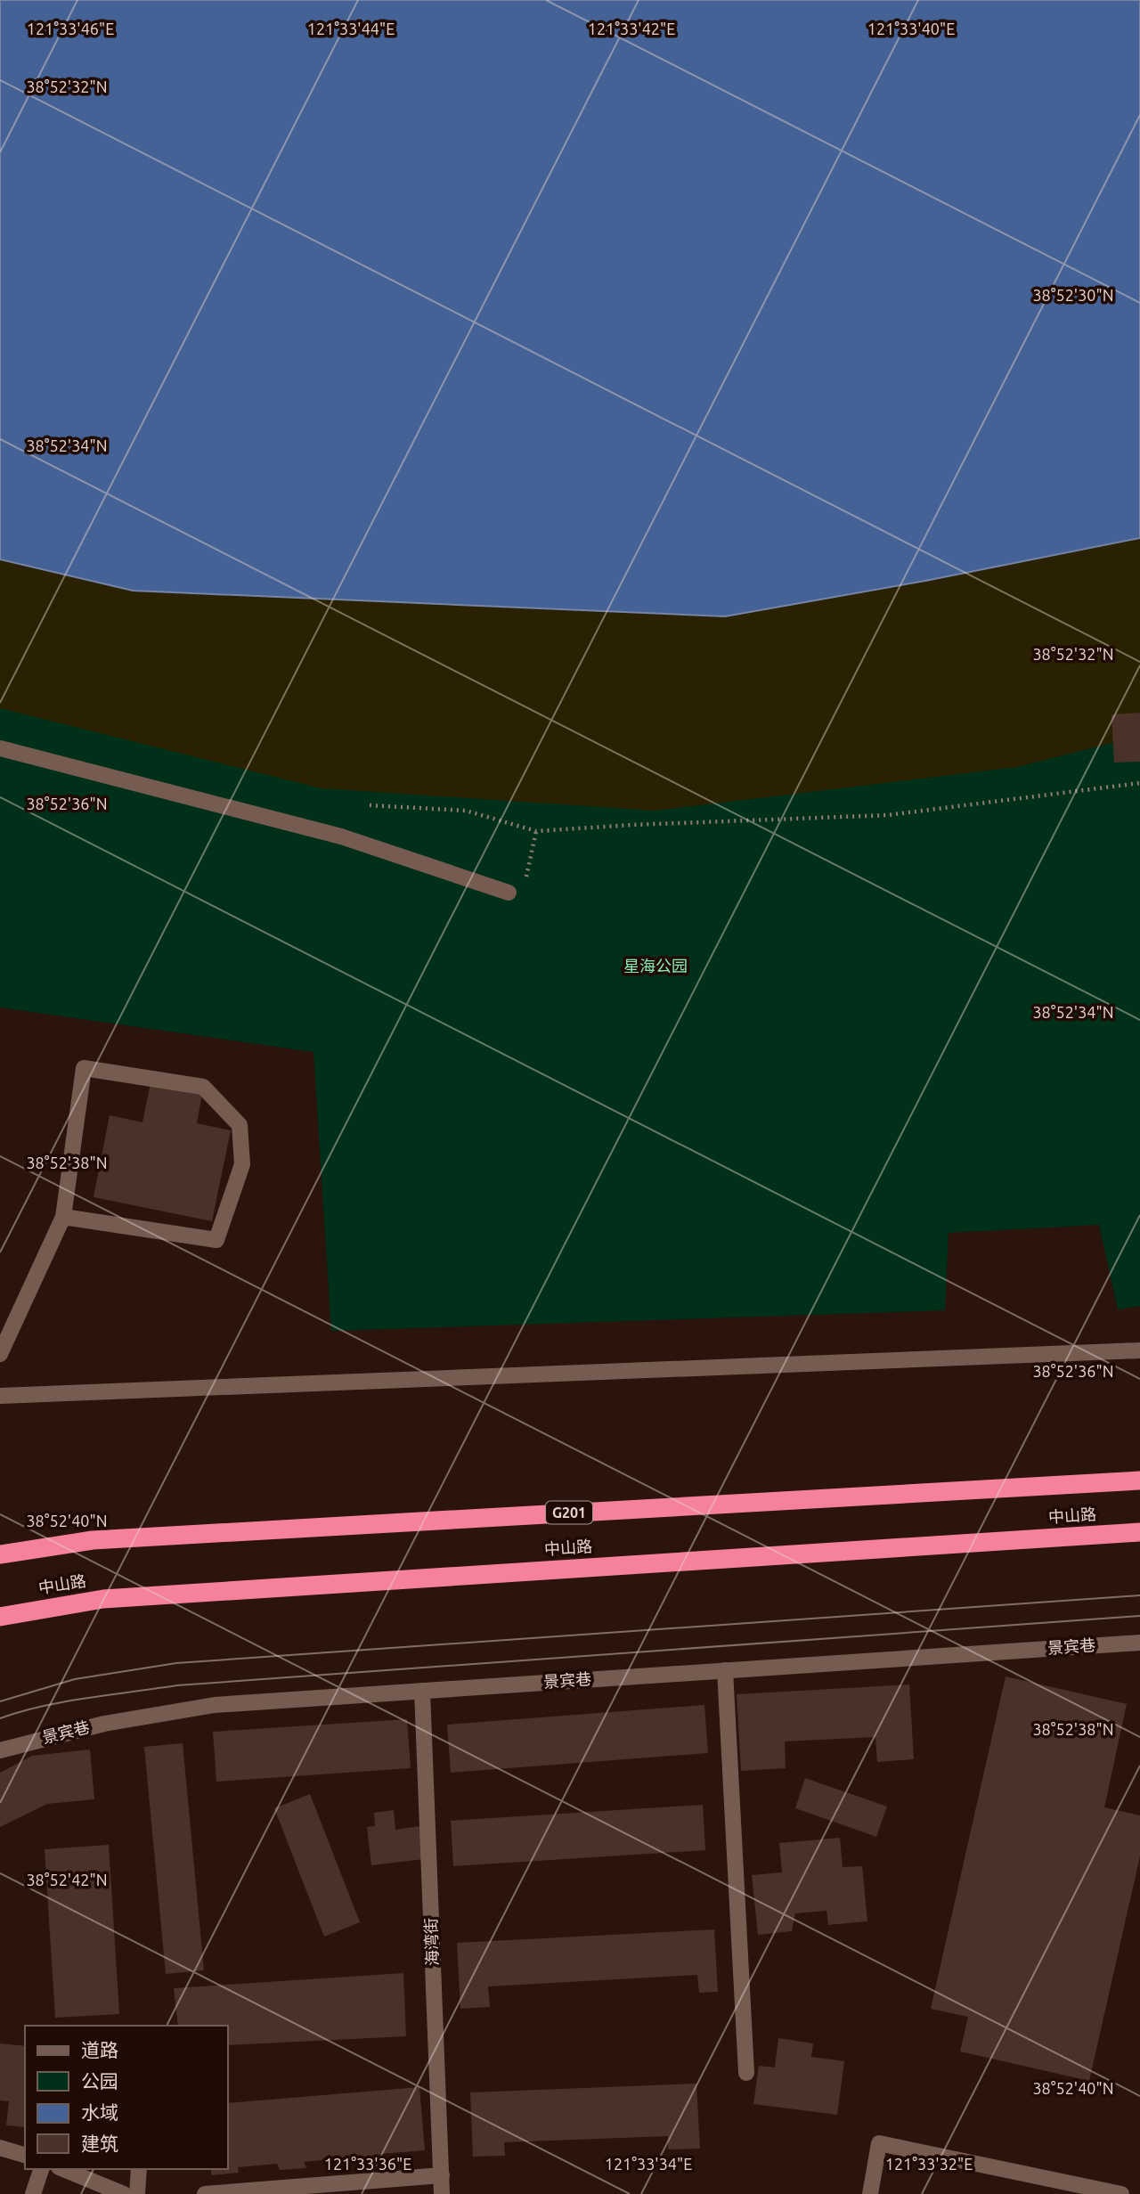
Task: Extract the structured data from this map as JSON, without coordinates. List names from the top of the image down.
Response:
{
  "streets": {
    "highway": ["G201", "中山路"],
    "street": ["景宾巷", "海湾街"]
  },
  "crossings": [
    ["景宾巷", "海湾街"]
  ],
  "parks": ["星海公园"],
  "legend": [
    "道路",
    "公园",
    "水域",
    "建筑"
  ],
  "coordinates": [
    "121°33'46\"E",
    "121°33'44\"E",
    "121°33'42\"E",
    "121°33'40\"E",
    "38°52'32\"N",
    "38°52'30\"N",
    "38°52'34\"N",
    "38°52'36\"N",
    "38°52'38\"N",
    "38°52'40\"N",
    "38°52'42\"N",
    "121°33'36\"E",
    "121°33'34\"E",
    "121°33'32\"E"
  ]
}
